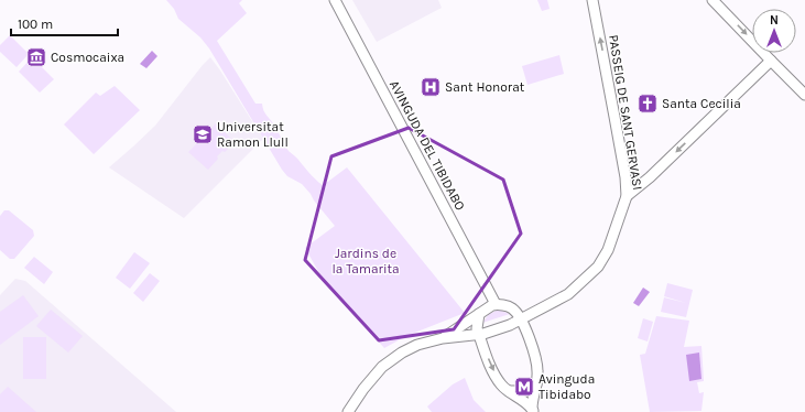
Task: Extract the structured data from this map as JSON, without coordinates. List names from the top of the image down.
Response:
{
  "streets": {
    "street": ["PASSEIG DE SANT GERVASI", "AVINGUDA DEL TIBIDABO"]
  },
  "parks": ["Jardins de la Tamarita"],
  "places": {
    "museum": ["Cosmocaixa"],
    "hospital": ["Sant Honorat"],
    "church": ["Santa Cecilia"],
    "school or university": ["Universitat Ramon Llull"],
    "metro station": ["Avinguda Tibidabo"]
  },
  "scale_bar": "100 m",
  "north": "top"
}
